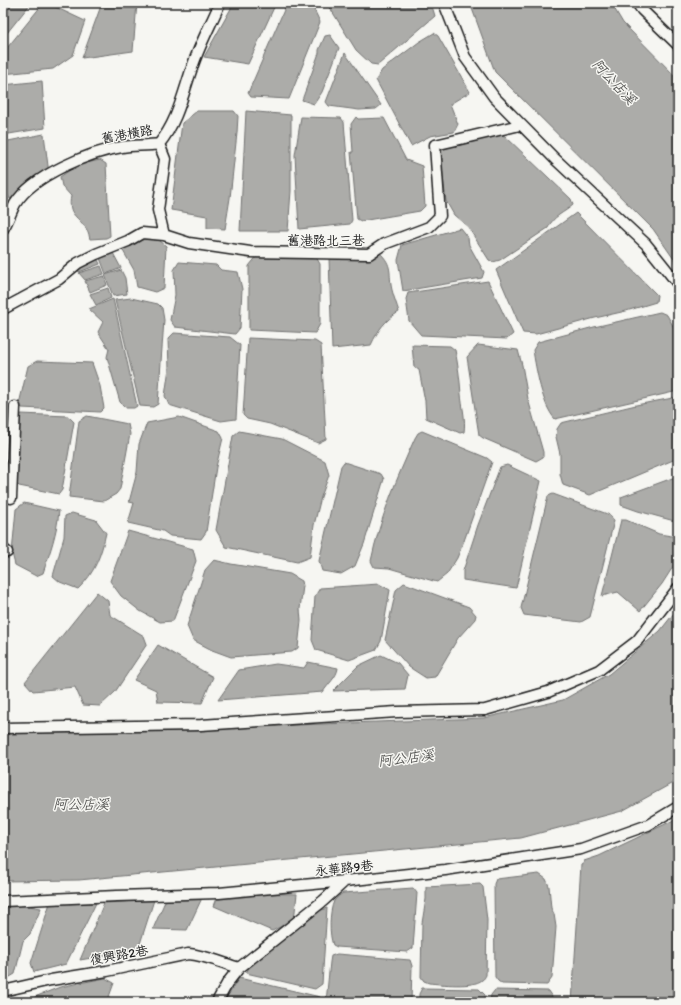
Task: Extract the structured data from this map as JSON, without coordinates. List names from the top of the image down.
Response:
{
  "streets": {
    "street": [
      "舊港橫路",
      "舊港路北三巷",
      "永華路9巷",
      "復興路2巷"
    ]
  },
  "water": ["阿公店溪"]
}
